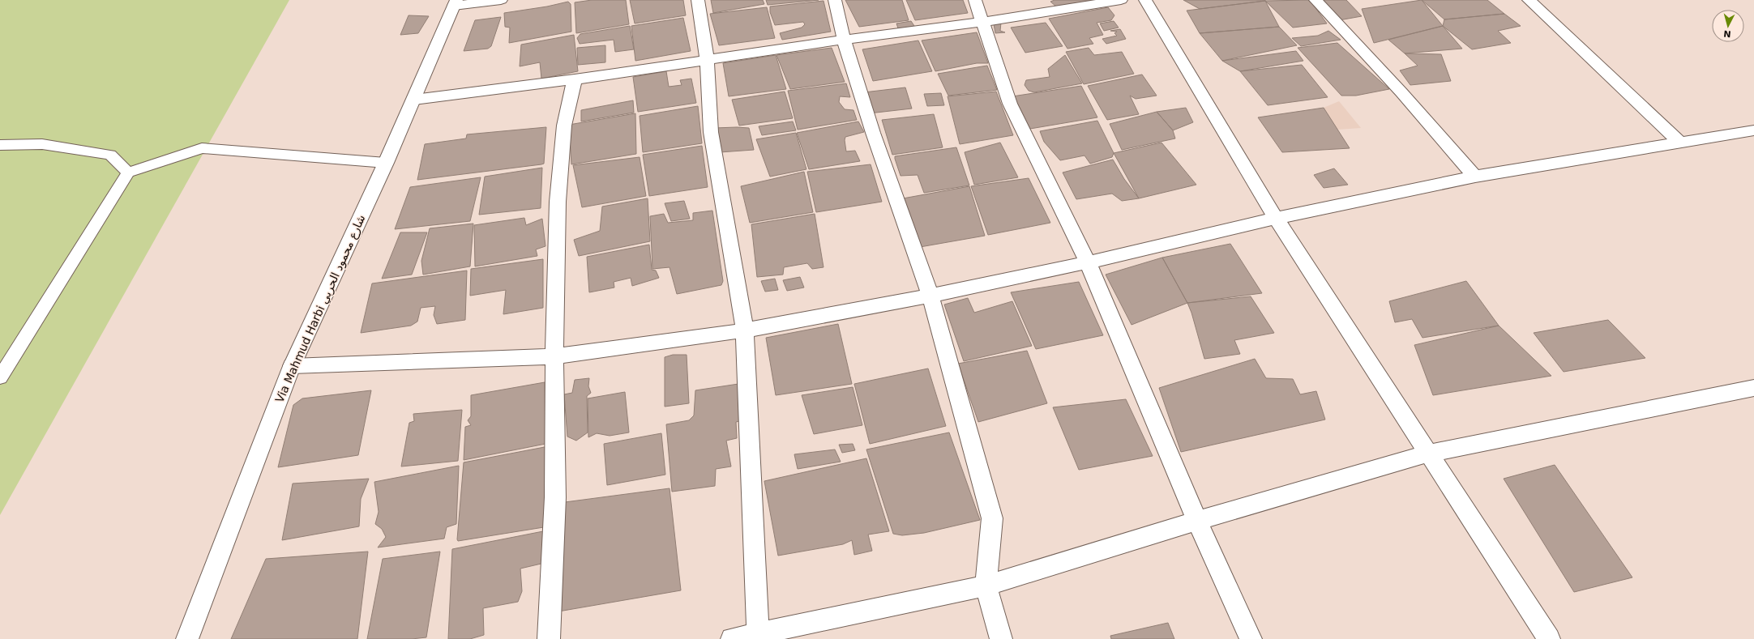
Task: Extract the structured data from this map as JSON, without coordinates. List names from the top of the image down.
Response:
{
  "streets": {
    "street": ["Via Mahmud Harbi شارع محمود الحربي"]
  },
  "north": "bottom"
}
